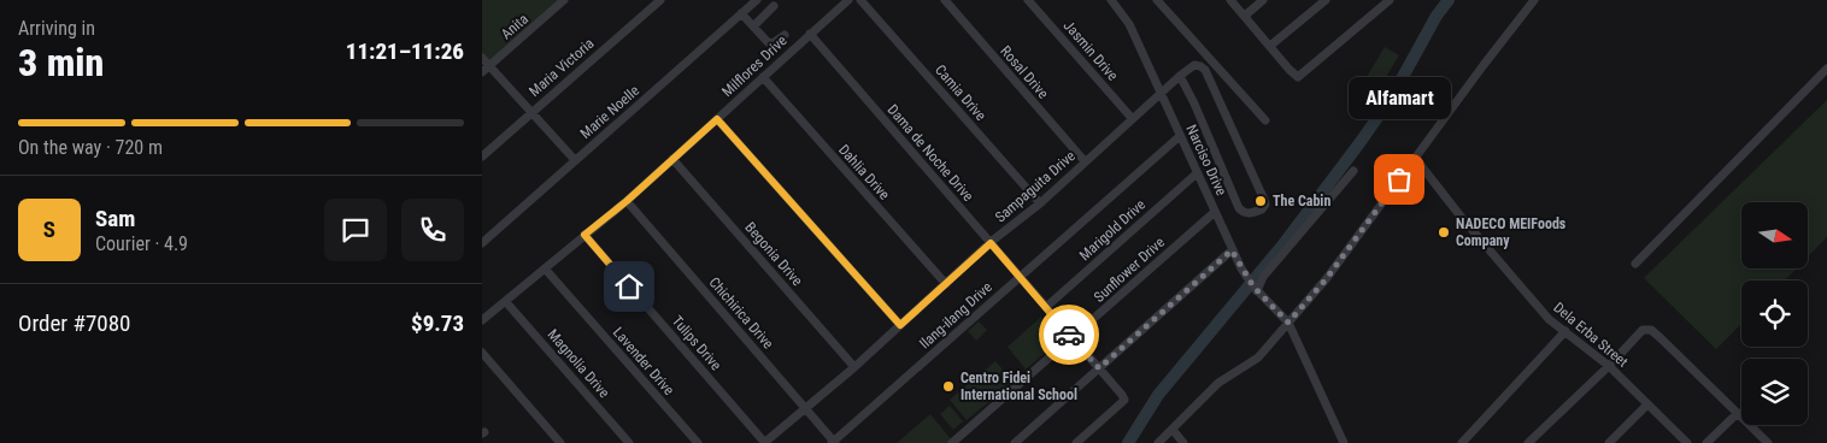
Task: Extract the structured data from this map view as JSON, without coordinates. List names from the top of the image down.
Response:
{
  "streets": {
    "street": [
      "Anita",
      "Jasmin Drive",
      "Milflores Drive",
      "Maria Victoria",
      "Rosal Drive",
      "Camia Drive",
      "Marie Noelle",
      "Dama de Noche Drive",
      "Narciso Drive",
      "Dahlia Drive",
      "Sampaguita Drive",
      "Marigold Drive",
      "Begonia Drive",
      "Sunflower Drive",
      "Chichirica Drive",
      "Ilang-ilang Drive",
      "Dela Erba Street",
      "Tulips Drive",
      "Lavender Drive",
      "Magnolia Drive"
    ]
  },
  "crossings": [
    ["Jasmin Drive", "Sampaguita Drive"],
    ["Milflores Drive", "Dama de Noche Drive"],
    ["Milflores Drive", "Dahlia Drive"],
    ["Milflores Drive", "Begonia Drive"],
    ["Milflores Drive", "Chichirica Drive"],
    ["Milflores Drive", "Tulips Drive"],
    ["Milflores Drive", "Lavender Drive"],
    ["Milflores Drive", "Magnolia Drive"],
    ["Rosal Drive", "Sampaguita Drive"],
    ["Camia Drive", "Sampaguita Drive"],
    ["Dama de Noche Drive", "Sampaguita Drive"],
    ["Dama de Noche Drive", "Marigold Drive"],
    ["Dama de Noche Drive", "Sunflower Drive"],
    ["Dama de Noche Drive", "Ilang-ilang Drive"],
    ["Narciso Drive", "Sampaguita Drive"],
    ["Narciso Drive", "Marigold Drive"],
    ["Narciso Drive", "Sunflower Drive"],
    ["Narciso Drive", "Ilang-ilang Drive"],
    ["Dahlia Drive", "Sampaguita Drive"],
    ["Sampaguita Drive", "Begonia Drive"],
    ["Sampaguita Drive", "Chichirica Drive"],
    ["Sampaguita Drive", "Tulips Drive"],
    ["Chichirica Drive", "Ilang-ilang Drive"]
  ],
  "places": [
    "Alfamart",
    "The Cabin",
    "NADECO MEIFoods Company",
    "Centro Fidei International School"
  ],
  "north": "right",
  "page": {
    "heading": ["3 min", "Arriving in", "11:21–11:26"],
    "panel": [
      "Sam",
      "Courier · 4.9",
      "Order #7080",
      "$9.73"
    ],
    "bubble": "Alfamart",
    "bar": "On the way · 720 m",
    "round": "S"
  }
}
